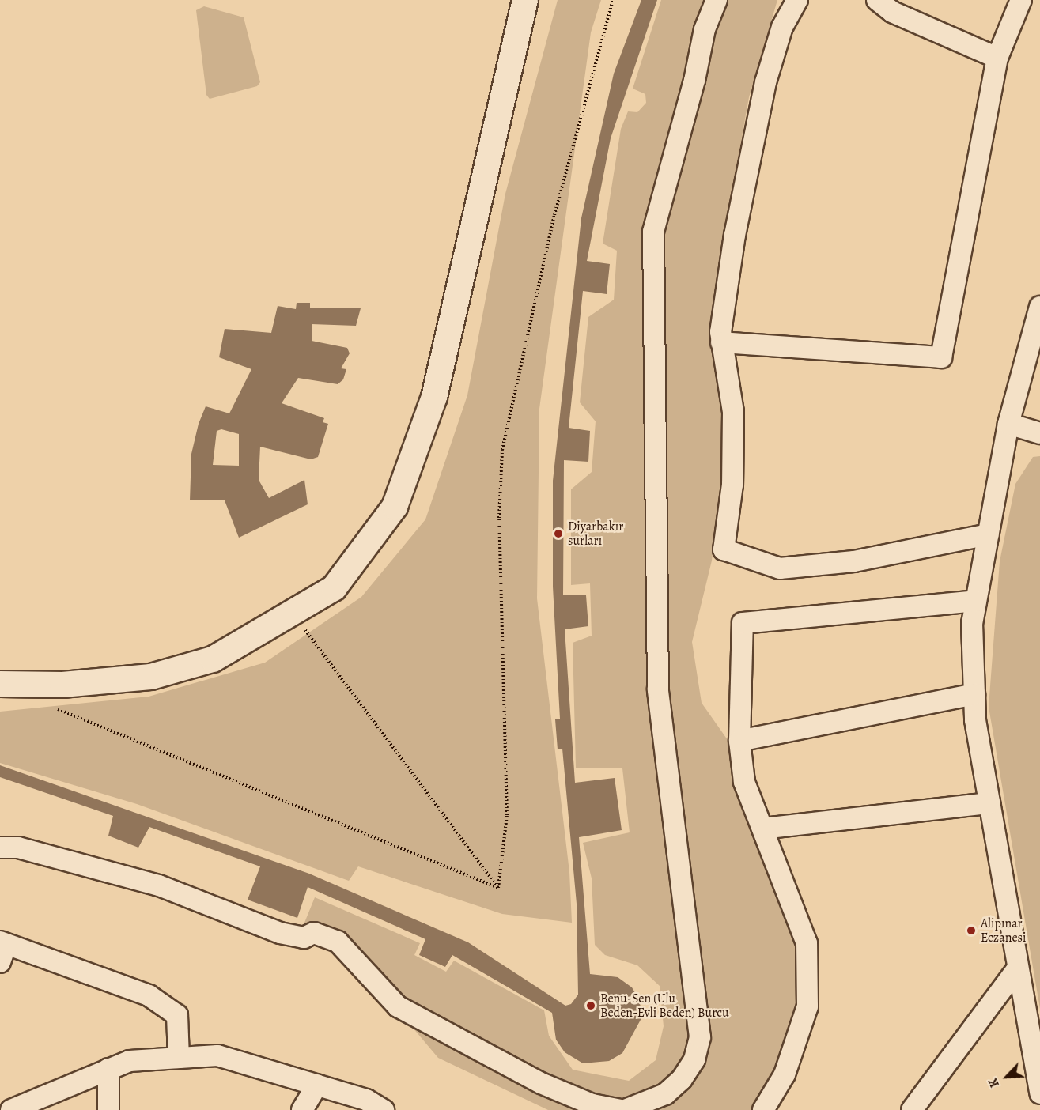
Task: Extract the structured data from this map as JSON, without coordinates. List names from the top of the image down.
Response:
{
  "places": ["Diyarbakır surları", "Alipınar Eczanesi", "Benu-Sen (Ulu Beden-Evli Beden) Burcu"],
  "north": "bottom left"
}
